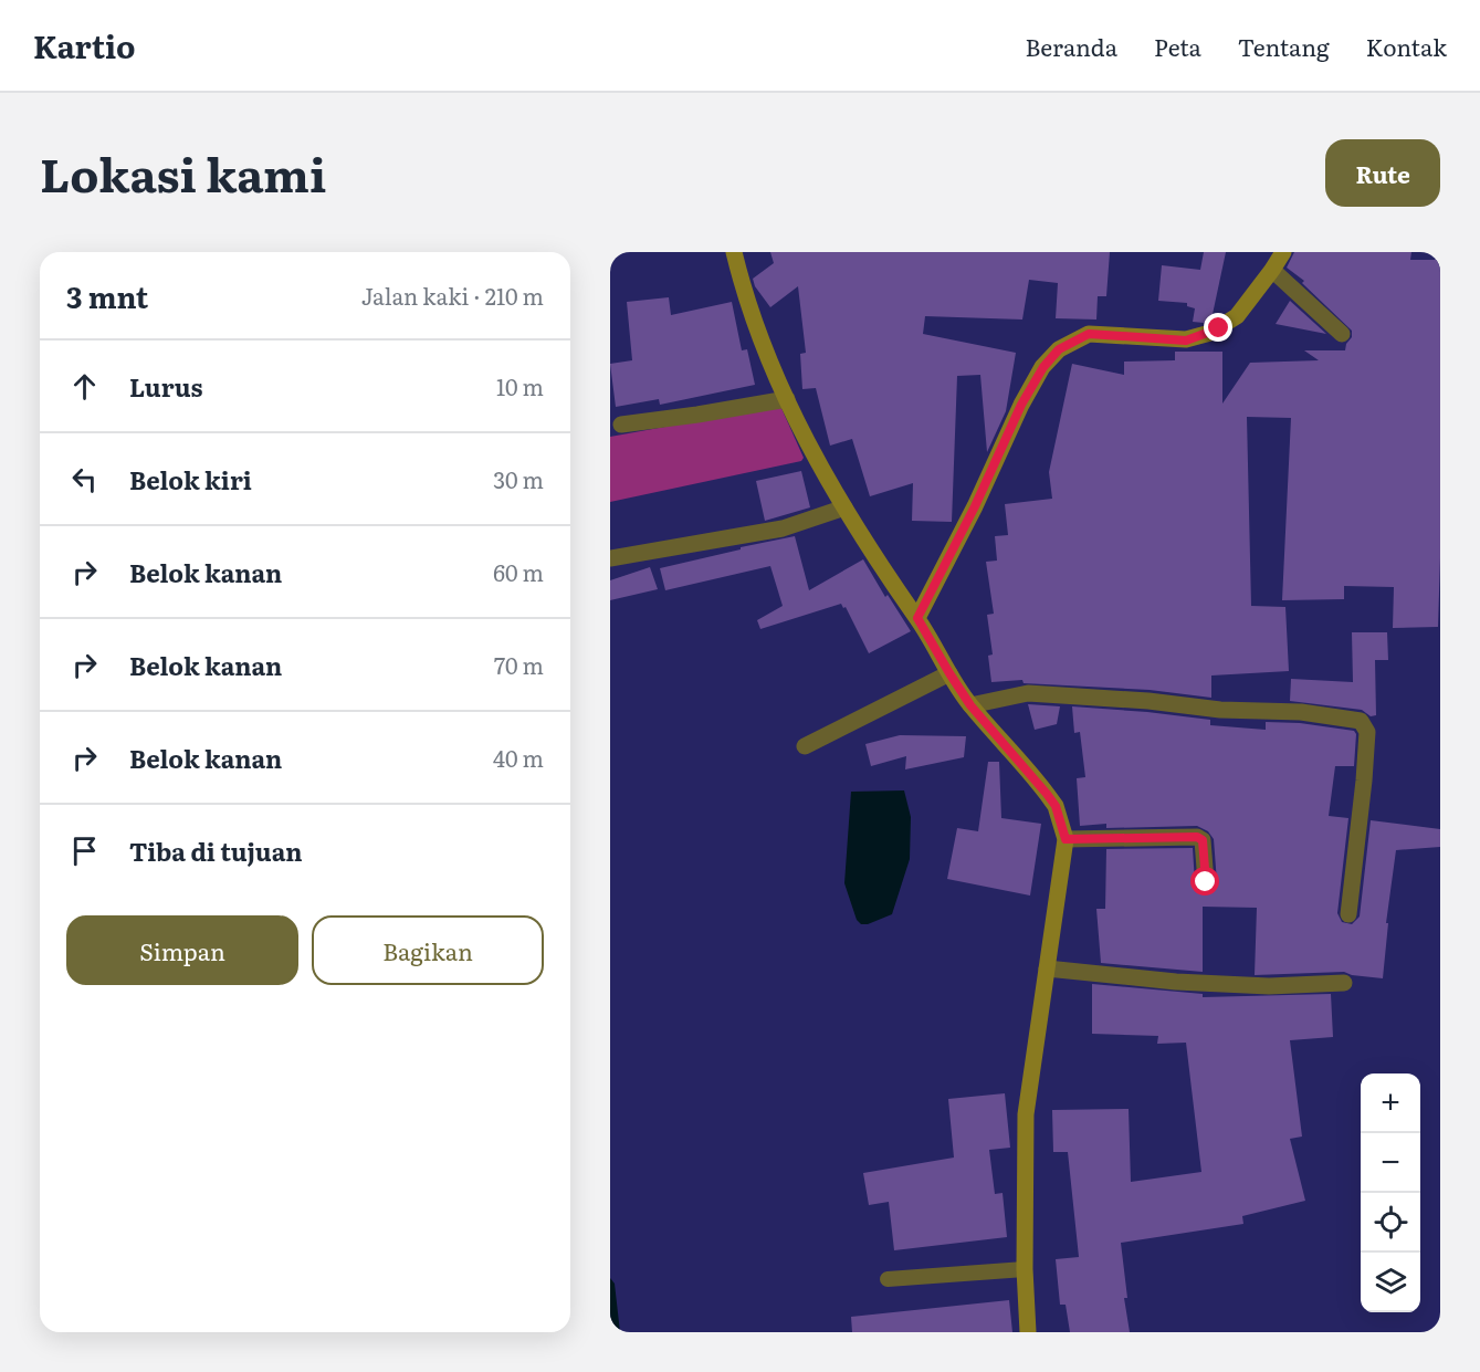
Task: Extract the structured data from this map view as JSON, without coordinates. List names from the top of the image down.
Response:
{
  "page": {
    "header": "Kartio",
    "nav": [
      "Beranda",
      "Peta",
      "Tentang",
      "Kontak"
    ],
    "title": "Lokasi kami",
    "buttons": [
      "Rute",
      ["Simpan", "Bagikan"]
    ],
    "heading": ["3 mnt", "Jalan kaki · 210 m"],
    "list": [
      ["Lurus", "10 m"],
      ["Belok kiri", "30 m"],
      ["Belok kanan", "60 m"],
      ["Belok kanan", "70 m"],
      ["Belok kanan", "40 m"],
      "Tiba di tujuan"
    ],
    "map_buttons": ["+", "−"]
  }
}
